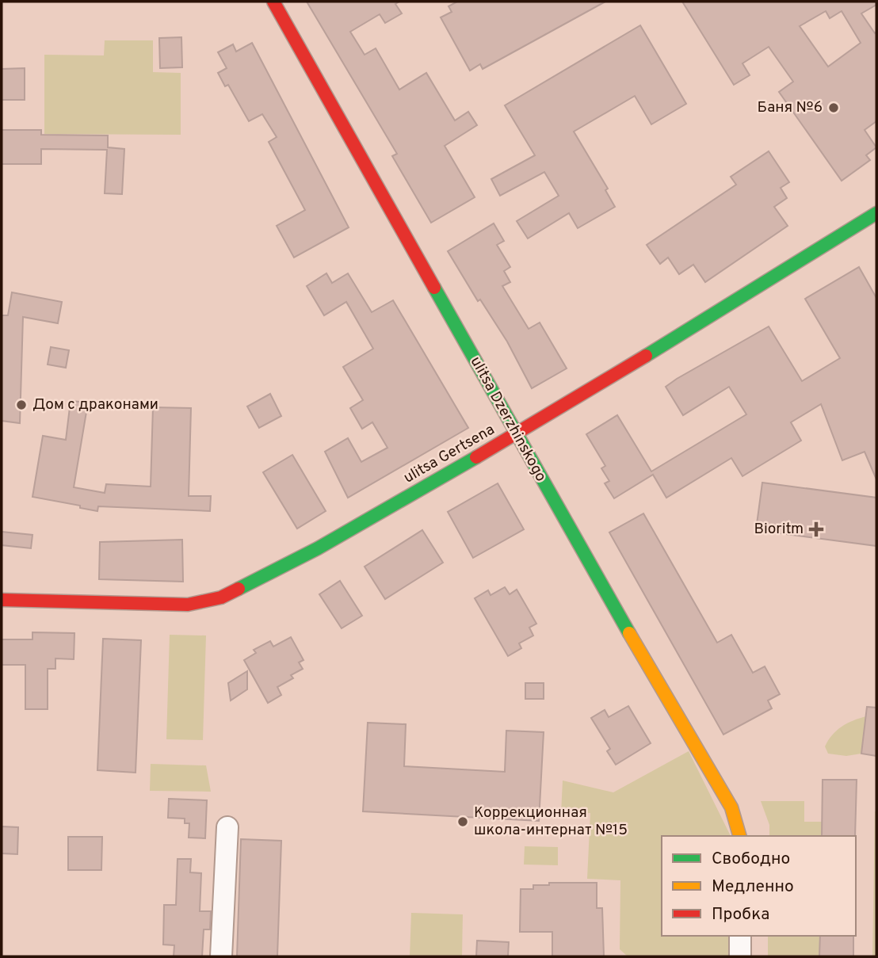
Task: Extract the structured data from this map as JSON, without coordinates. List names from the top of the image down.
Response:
{
  "streets": {
    "street": ["ulitsa Dzerzhinskogo", "ulitsa Gertsena"]
  },
  "crossings": [
    ["ulitsa Dzerzhinskogo", "ulitsa Gertsena"]
  ],
  "places": {
    "other": ["Баня №6", "Дом с драконами", "Коррекционная школа-интернат №15"],
    "health": ["Bioritm"]
  },
  "legend": ["Свободно", "Медленно", "Пробка"]
}
